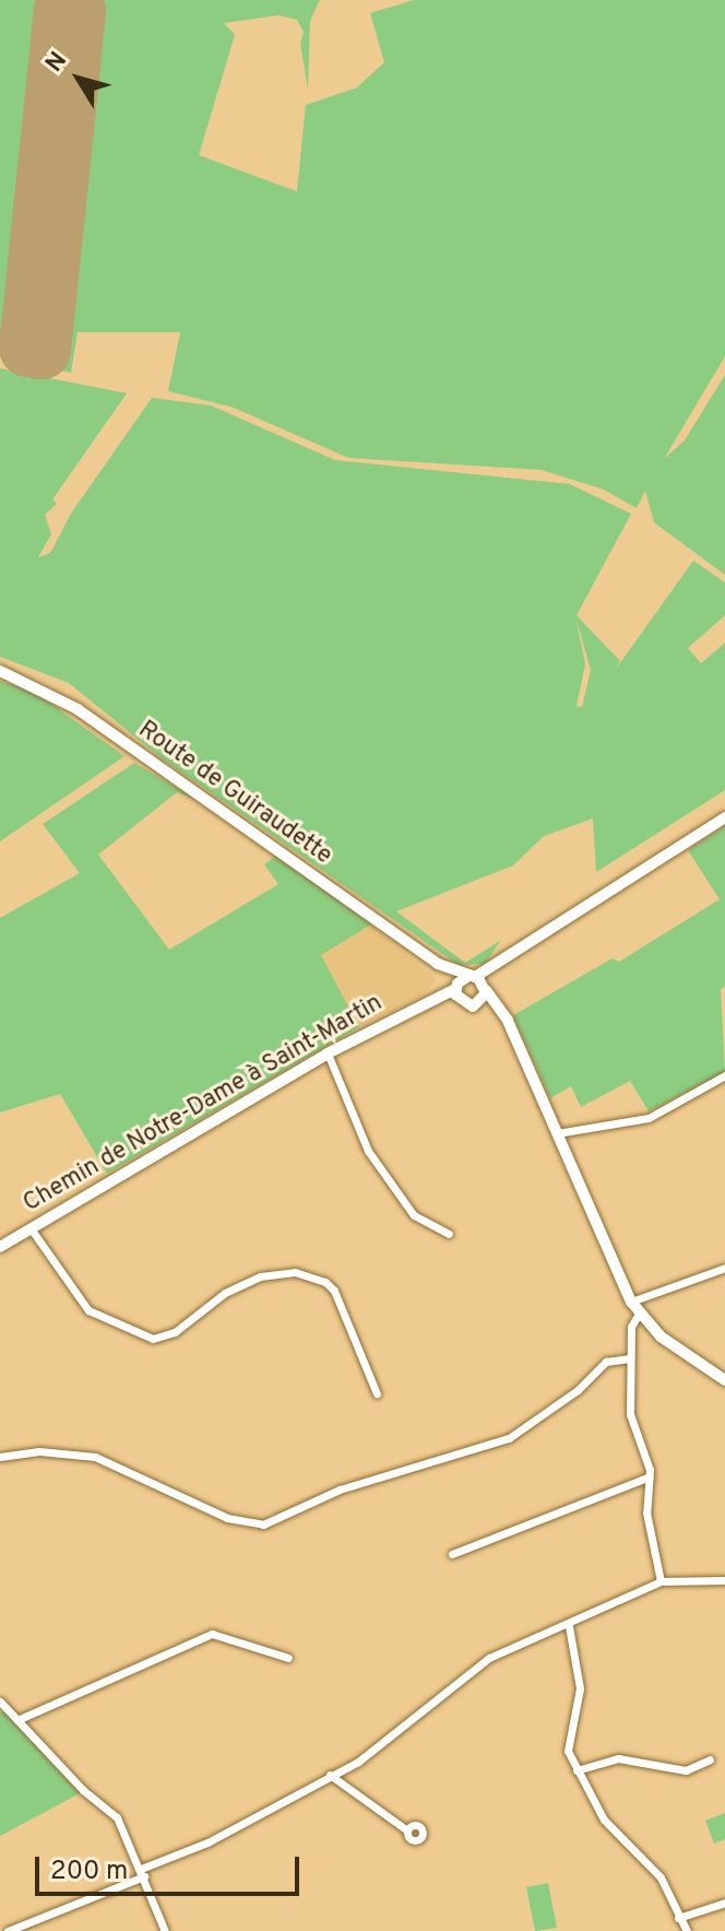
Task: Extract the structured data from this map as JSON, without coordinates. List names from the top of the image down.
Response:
{
  "streets": {
    "street": ["Route de Guiraudette", "Chemin de Notre-Dame à Saint-Martin"]
  },
  "crossings": [
    ["Route de Guiraudette", "Chemin de Notre-Dame à Saint-Martin"]
  ],
  "scale_bar": "200 m",
  "north": "top left"
}
